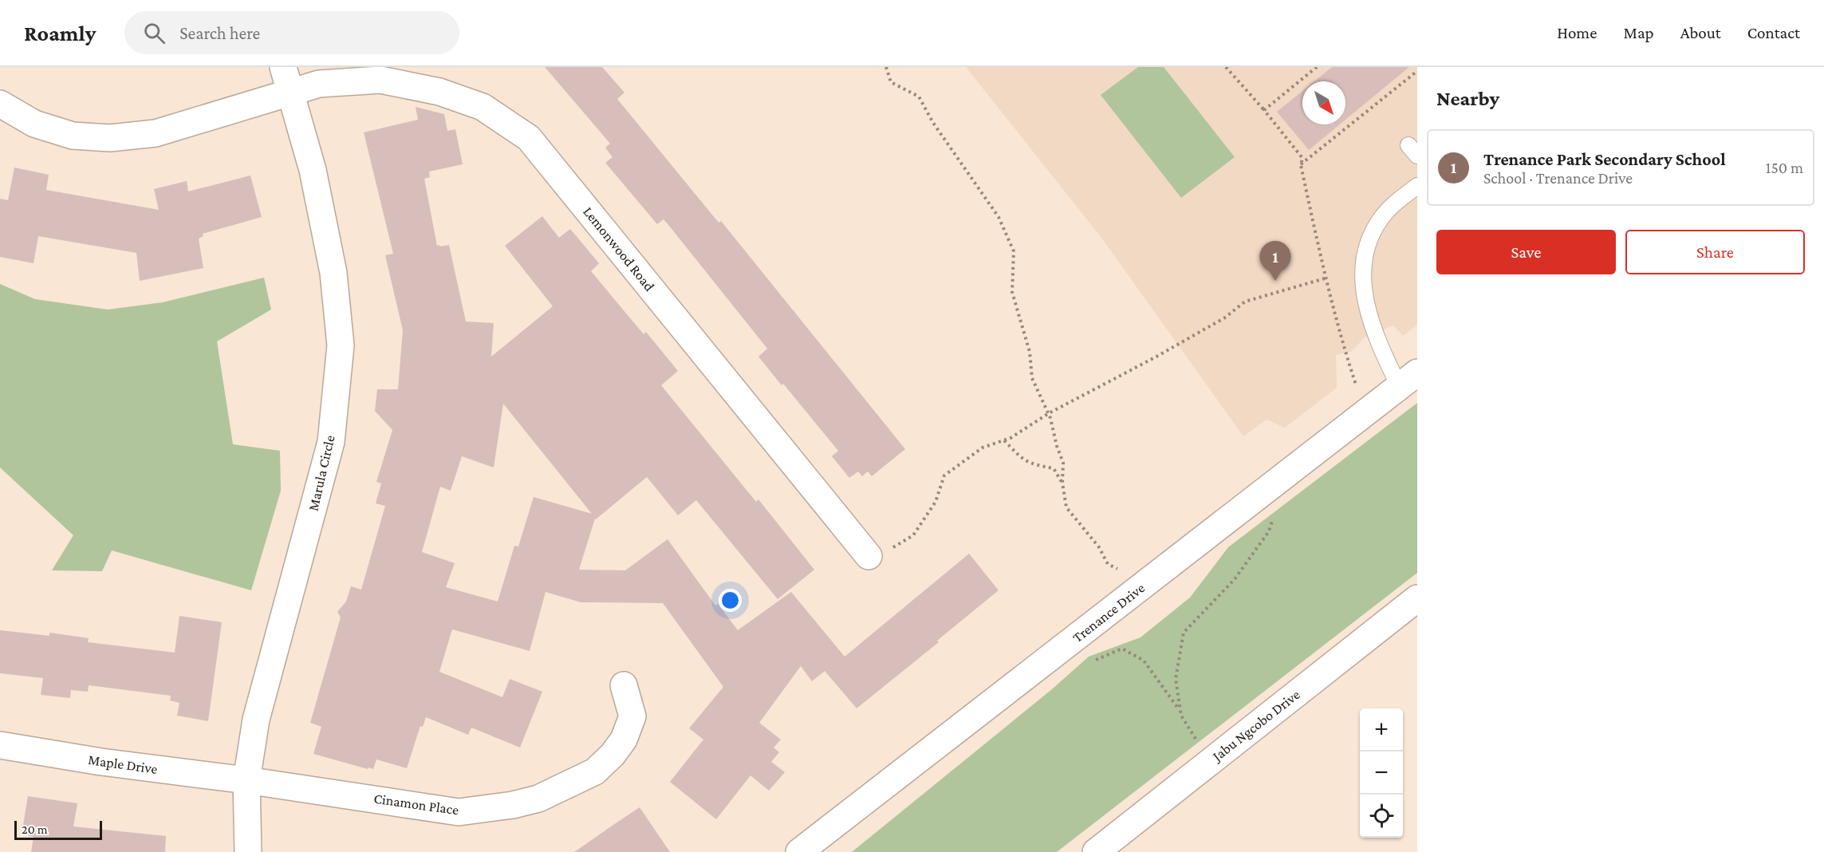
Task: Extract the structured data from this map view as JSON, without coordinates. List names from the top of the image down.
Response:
{
  "streets": {
    "street": [
      "Lemonwood Road",
      "Marula Circle",
      "Trenance Drive",
      "Jabu Ngcobo Drive",
      "Maple Drive",
      "Cinamon Place"
    ]
  },
  "crossings": [
    ["Lemonwood Road", "Marula Circle"],
    ["Marula Circle", "Maple Drive"],
    ["Marula Circle", "Cinamon Place"],
    ["Maple Drive", "Cinamon Place"]
  ],
  "scale_bar": "20 m",
  "north": "bottom right",
  "page": {
    "header": "Roamly",
    "search": "Search here",
    "nav": [
      "Home",
      "Map",
      "About",
      "Contact"
    ],
    "heading": "Nearby",
    "list": [
      {
        "mark": "1",
        "name": "Trenance Park Secondary School",
        "note": "School · Trenance Drive",
        "value": "150 m"
      }
    ],
    "buttons": ["Save", "Share"],
    "pins": "1",
    "map_buttons": ["+", "−"],
    "scale": "20 m"
  }
}
